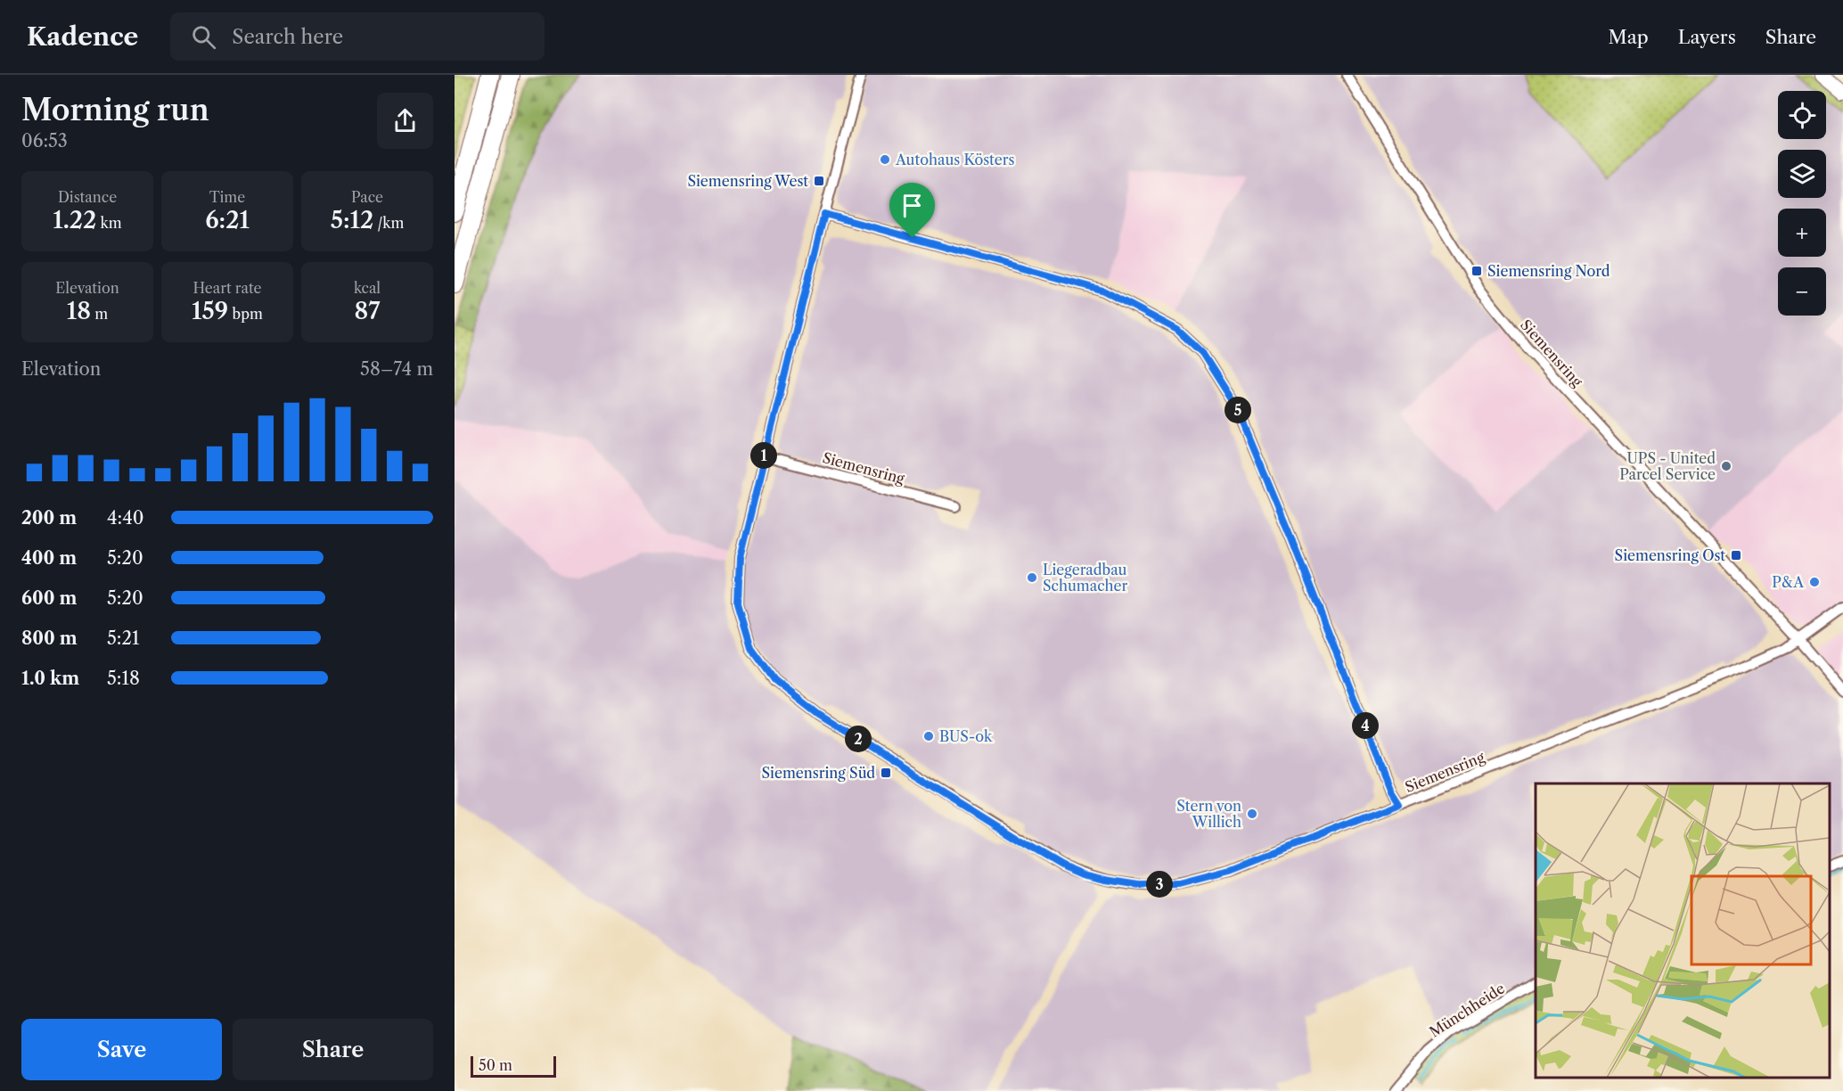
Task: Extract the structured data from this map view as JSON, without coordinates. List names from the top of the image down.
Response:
{
  "streets": {
    "street": ["Siemensring", "Münchheide"]
  },
  "places": {
    "other": [
      "Autohaus Kösters",
      "UPS - United Parcel Service",
      "Liegeradbau Schumacher",
      "P&A",
      "BUS-ok",
      "Stern von Willich"
    ],
    "transit": [
      "Siemensring West",
      "Siemensring Nord",
      "Siemensring Ost",
      "Siemensring Süd"
    ]
  },
  "scale_bar": "50 m",
  "page": {
    "header": "Kadence",
    "search": "Search here",
    "nav": ["Map", "Layers", "Share"],
    "heading": ["Morning run", "06:53"],
    "map_buttons": ["+", "−"],
    "stats": [
      ["Distance", "1.22 km"],
      ["Time", "6:21"],
      ["Pace", "5:12 /km"],
      ["Elevation", "18 m"],
      ["Heart rate", "159 bpm"],
      ["kcal", "87"]
    ],
    "chart": ["Elevation", "58–74 m"],
    "pins": [
      "5",
      "1",
      "4",
      "2",
      "3"
    ],
    "list": [
      {
        "name": "200 m",
        "note": "4:40"
      },
      {
        "name": "400 m",
        "note": "5:20"
      },
      {
        "name": "600 m",
        "note": "5:20"
      },
      {
        "name": "800 m",
        "note": "5:21"
      },
      {
        "name": "1.0 km",
        "note": "5:18"
      }
    ],
    "buttons": ["Save", "Share"],
    "scale": "50 m"
  }
}
